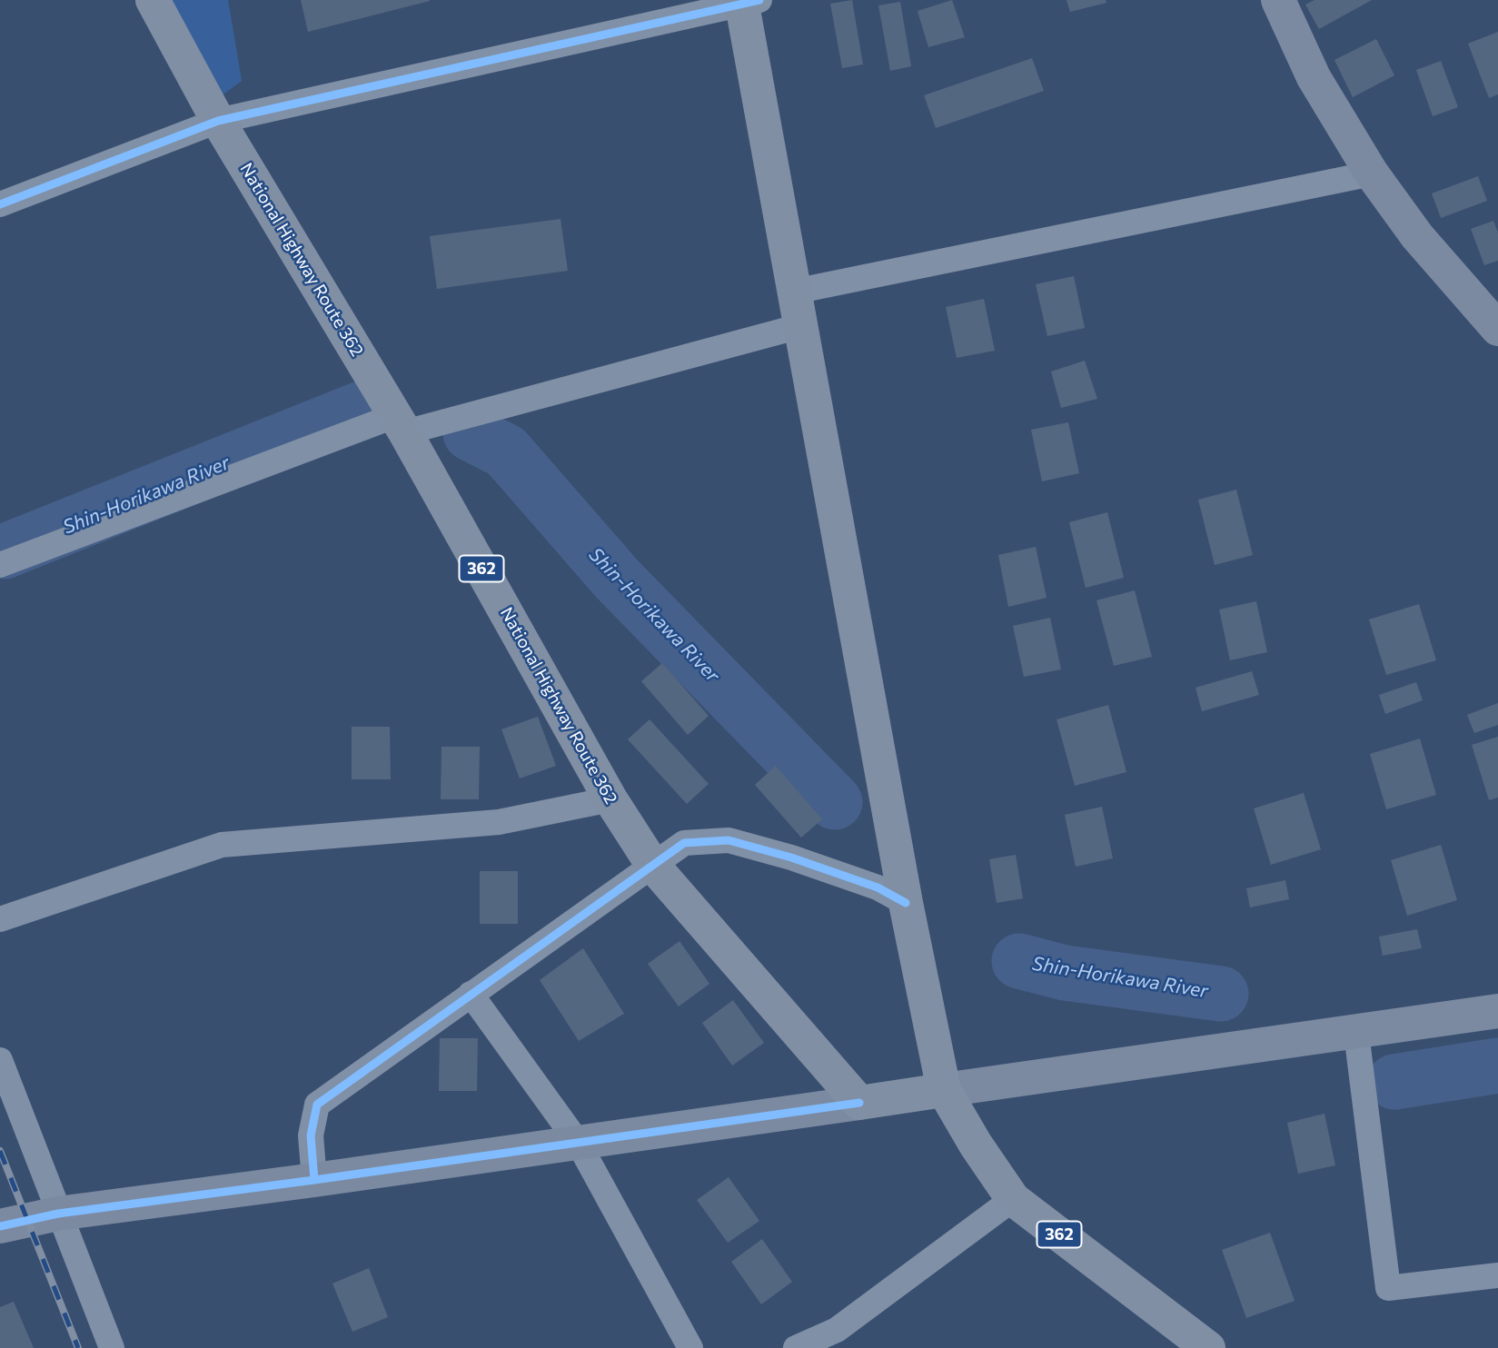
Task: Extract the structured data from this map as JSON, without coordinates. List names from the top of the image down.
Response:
{
  "streets": {
    "highway": ["National Highway Route 362", "362"]
  },
  "water": ["Shin-Horikawa River"]
}
